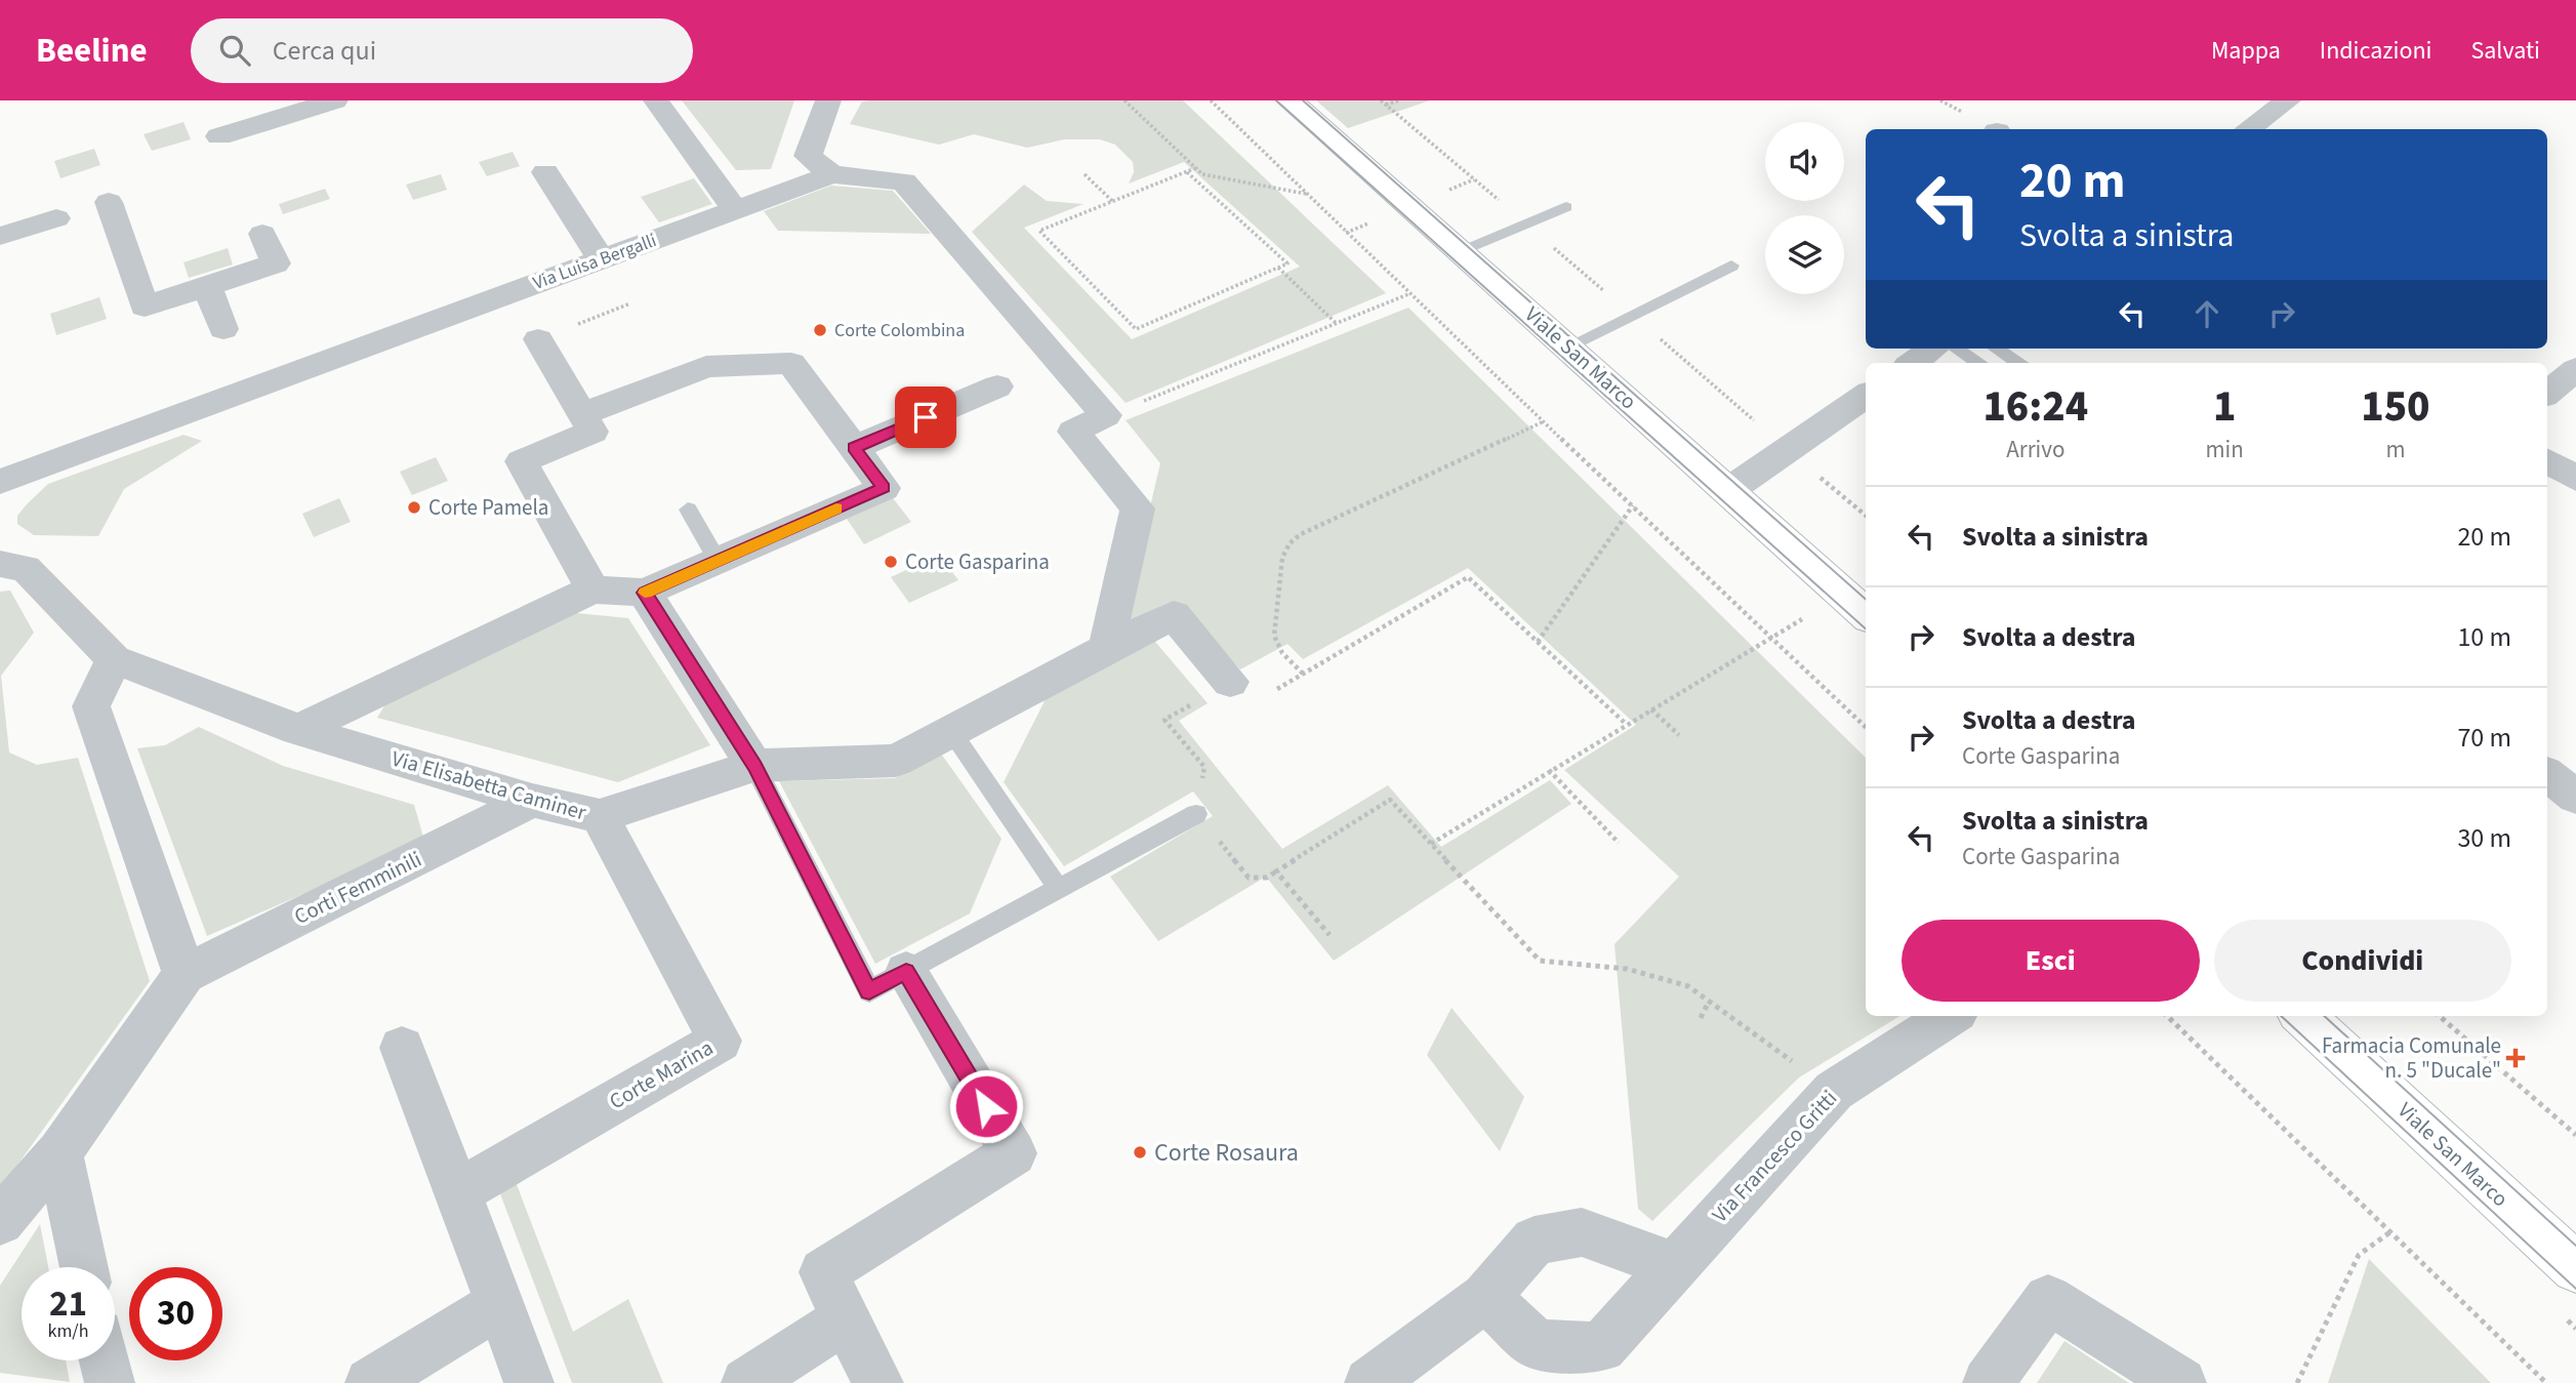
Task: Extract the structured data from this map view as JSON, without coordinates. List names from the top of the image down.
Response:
{
  "streets": {
    "street": [
      "Via Luisa Bergalli",
      "Viale San Marco",
      "Via Elisabetta Caminer",
      "Corti Femminili",
      "Corte Marina",
      "Via Francesco Gritti"
    ]
  },
  "crossings": [
    ["Via Elisabetta Caminer", "Corti Femminili"],
    ["Via Elisabetta Caminer", "Corte Marina"]
  ],
  "places": {
    "other": [
      "Corte Colombina",
      "Corte Pamela",
      "Corte Gasparina",
      "Corte Rosaura"
    ],
    "health": ["Farmacia Comunale n. 5 \"Ducale\""]
  },
  "page": {
    "header": "Beeline",
    "search": "Cerca qui",
    "nav": ["Mappa", "Indicazioni", "Salvati"],
    "turn": ["20 m", "Svolta a sinistra"],
    "eta": [
      "16:24",
      "Arrivo",
      "1",
      "min",
      "150",
      "m"
    ],
    "list": [
      {
        "name": "Svolta a sinistra",
        "value": "20 m"
      },
      {
        "name": "Svolta a destra",
        "value": "10 m"
      },
      {
        "name": "Svolta a destra",
        "note": "Corte Gasparina",
        "value": "70 m"
      },
      {
        "name": "Svolta a sinistra",
        "note": "Corte Gasparina",
        "value": "30 m"
      }
    ],
    "buttons": ["Esci", "Condividi"],
    "speed": "21 km/h",
    "limit": "30"
  }
}
